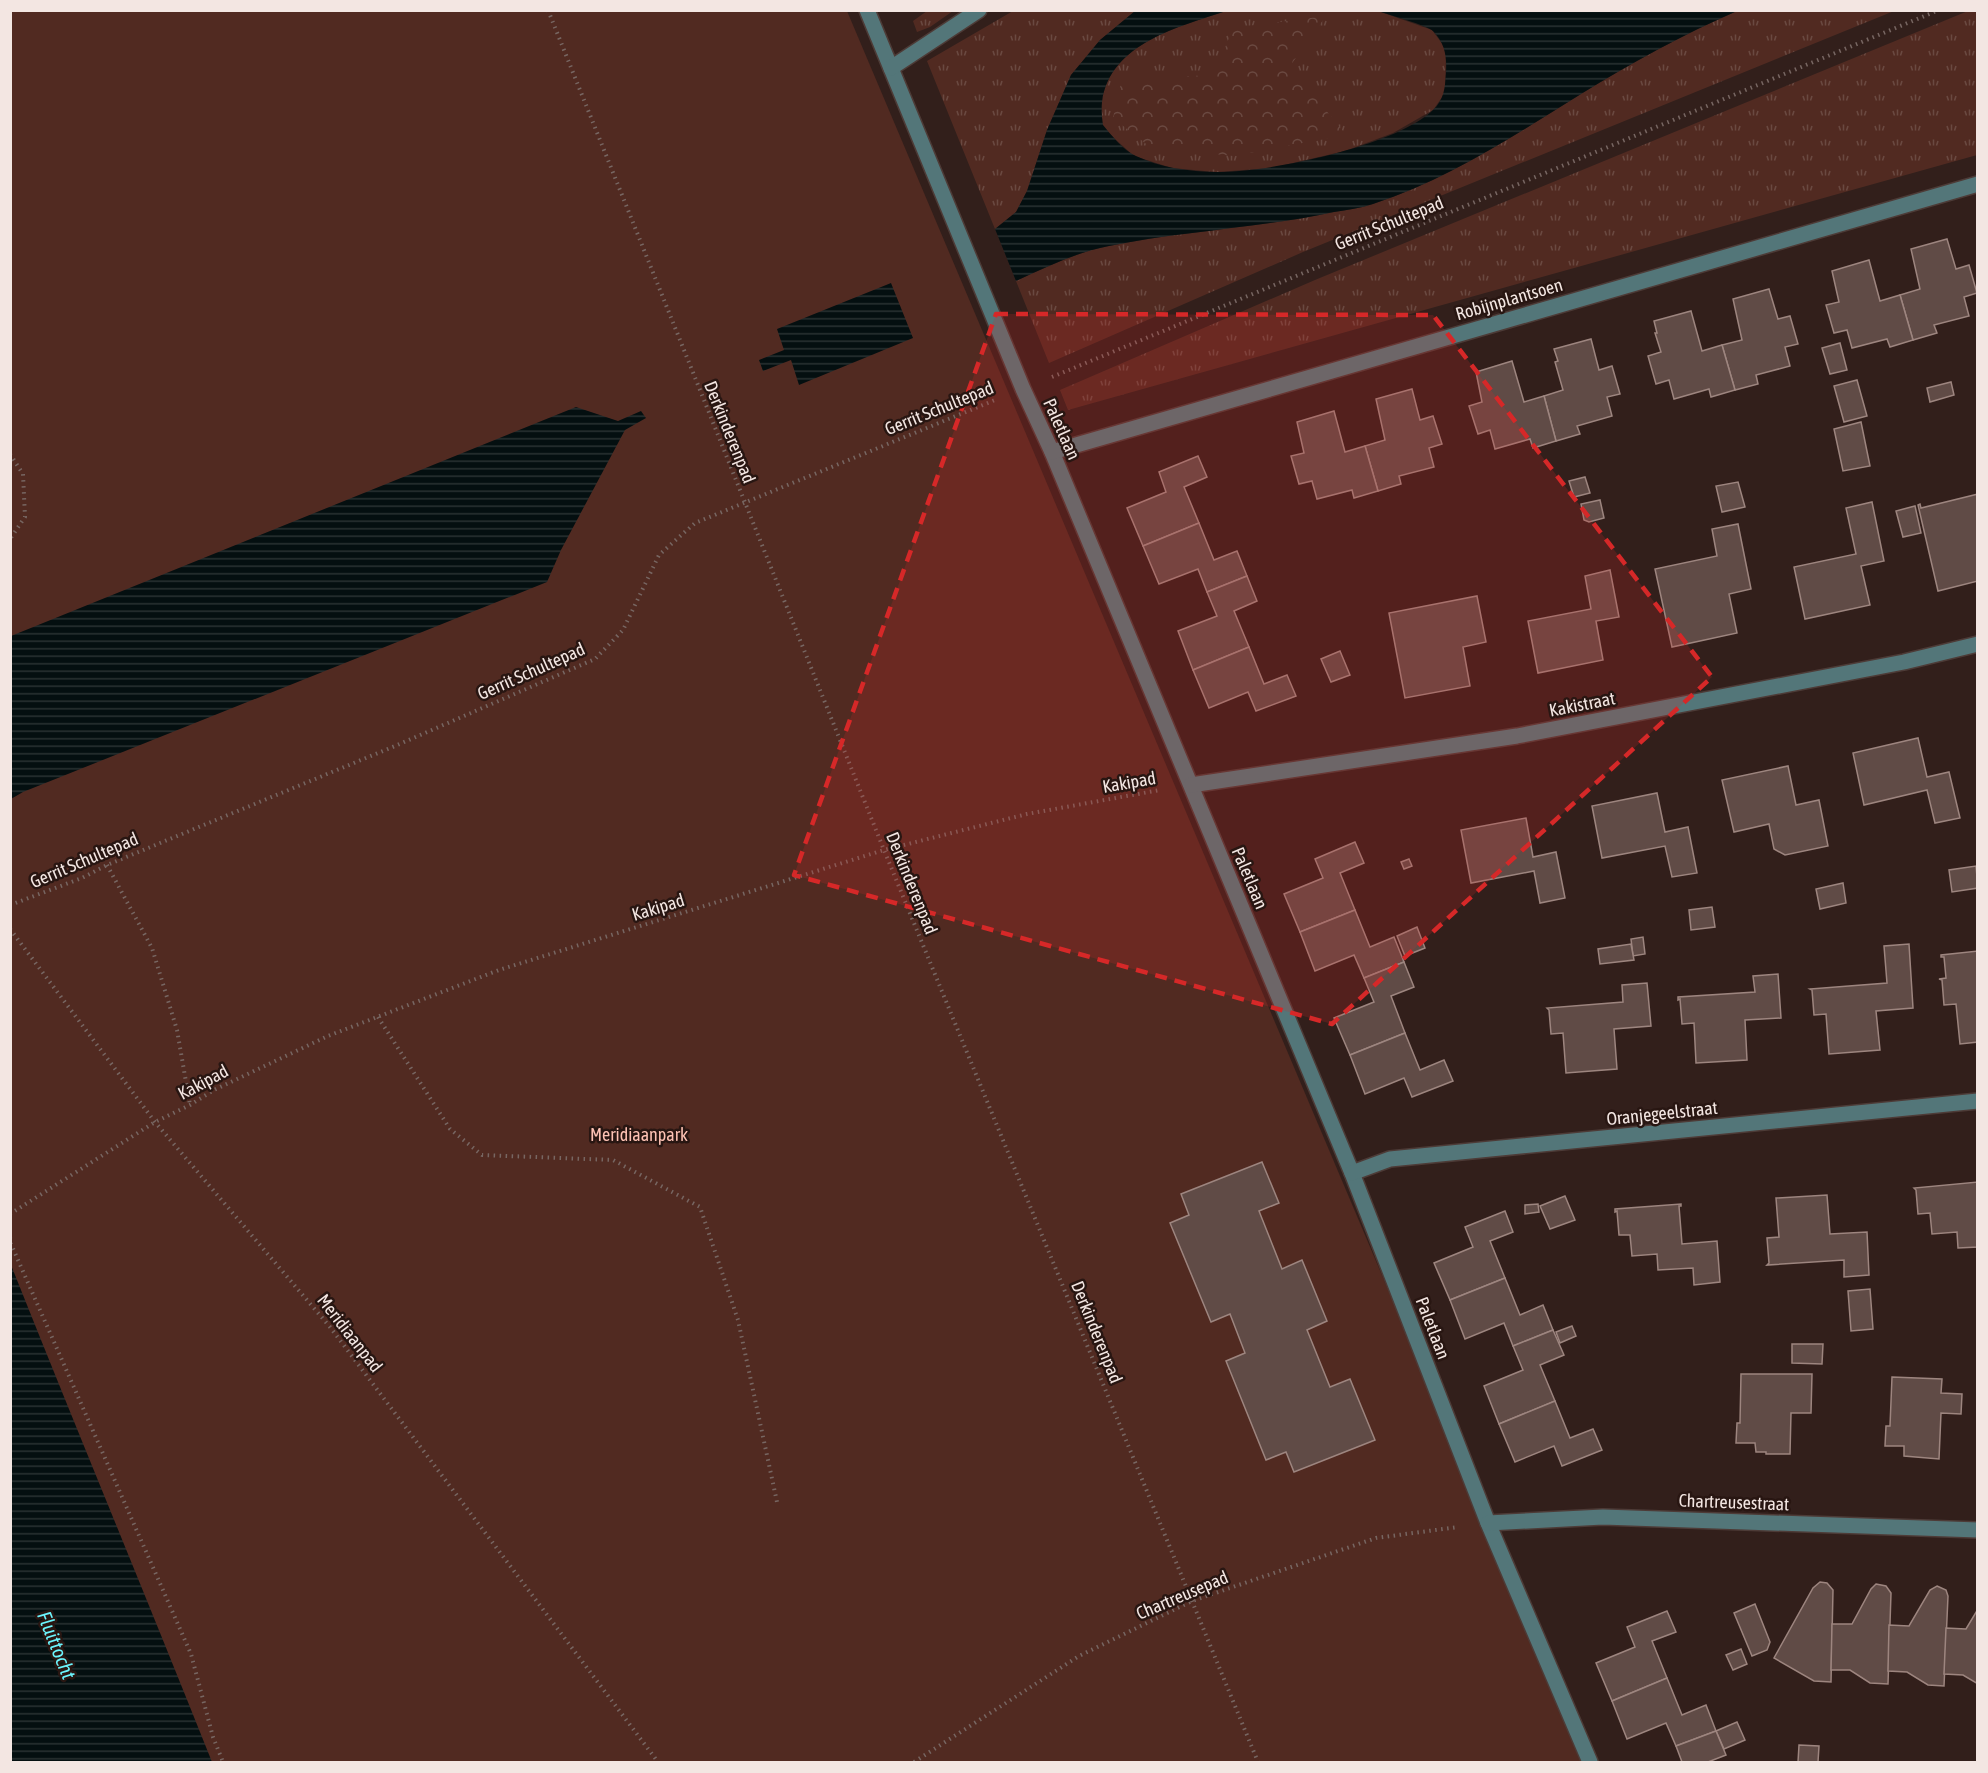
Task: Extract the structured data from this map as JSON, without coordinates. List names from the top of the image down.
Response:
{
  "streets": {
    "street": [
      "Robijnplantsoen",
      "Paletlaan",
      "Kakistraat",
      "Oranjegeelstraat",
      "Chartreusestraat"
    ],
    "path": [
      "Gerrit Schultepad",
      "Derkinderenpad",
      "Kakipad",
      "Meridiaanpad",
      "Chartreusepad"
    ]
  },
  "crossings": [
    ["Gerrit Schultepad", "Paletlaan"],
    ["Gerrit Schultepad", "Derkinderenpad"],
    ["Robijnplantsoen", "Paletlaan"],
    ["Paletlaan", "Kakistraat"],
    ["Paletlaan", "Kakipad"],
    ["Paletlaan", "Oranjegeelstraat"],
    ["Paletlaan", "Chartreusestraat"],
    ["Paletlaan", "Chartreusepad"],
    ["Derkinderenpad", "Kakipad"],
    ["Derkinderenpad", "Chartreusepad"],
    ["Kakistraat", "Kakipad"],
    ["Kakipad", "Meridiaanpad"],
    ["Chartreusestraat", "Chartreusepad"]
  ],
  "water": ["Fluittocht"],
  "parks": ["Meridiaanpark"]
}
